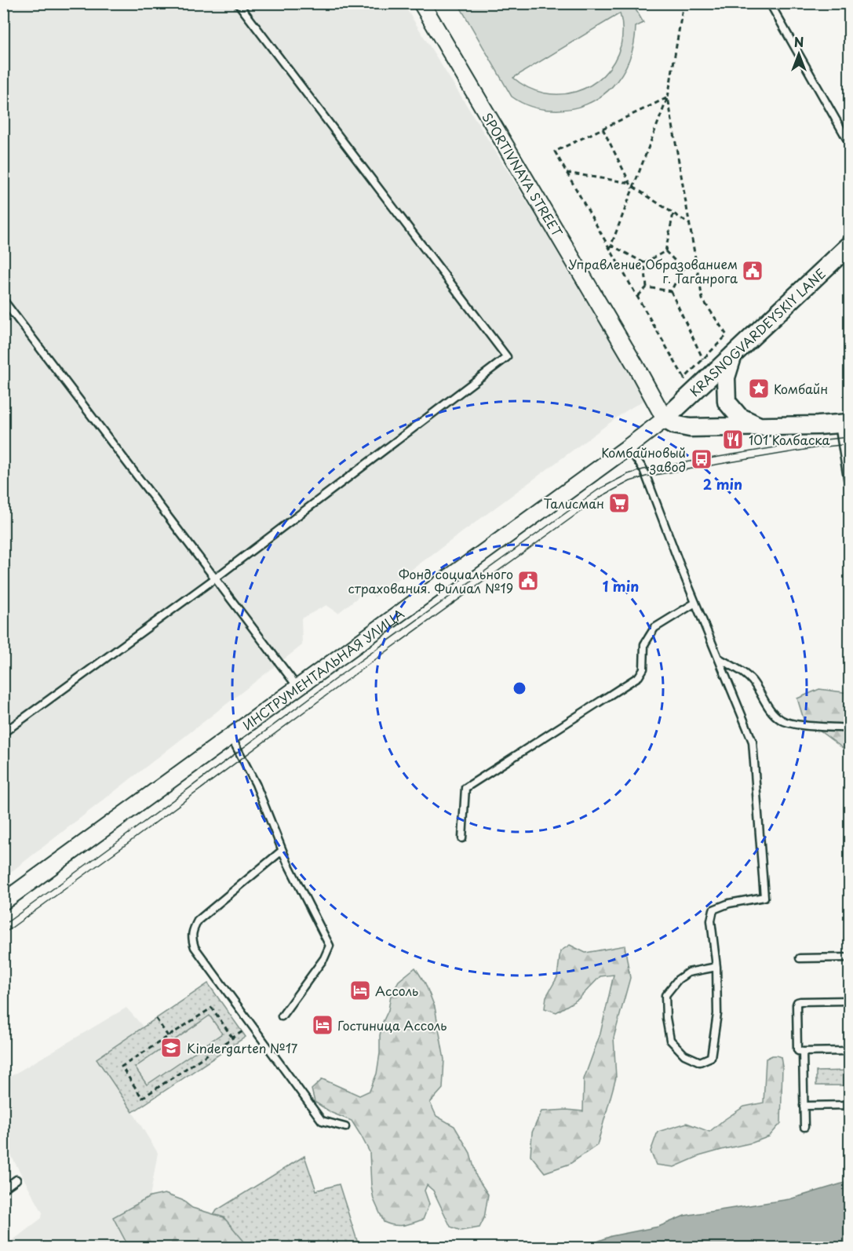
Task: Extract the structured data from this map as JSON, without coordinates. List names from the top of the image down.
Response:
{
  "streets": {
    "main road": ["KRASNOGVARDEYSKIY LANE"],
    "street": ["SPORTIVNAYA STREET", "ИНСТРУМЕНТАЛЬНАЯ УЛИЦА"]
  },
  "crossings": [
    ["SPORTIVNAYA STREET", "KRASNOGVARDEYSKIY LANE"],
    ["SPORTIVNAYA STREET", "ИНСТРУМЕНТАЛЬНАЯ УЛИЦА"],
    ["KRASNOGVARDEYSKIY LANE", "ИНСТРУМЕНТАЛЬНАЯ УЛИЦА"]
  ],
  "places": {
    "public building": ["Управление Образованием г. Таганрога", "Фонд социального страхования. Филиал №19"],
    "place": ["Комбайн"],
    "restaurant": ["101 Колбаска"],
    "bus stop": ["Комбайновый завод"],
    "supermarket": ["Талисман"],
    "hotel": ["Ассоль", "Гостиница Ассоль"],
    "school or university": ["Kindergarten №17"]
  },
  "north": "top",
  "rings": ["2 min", "1 min"]
}
